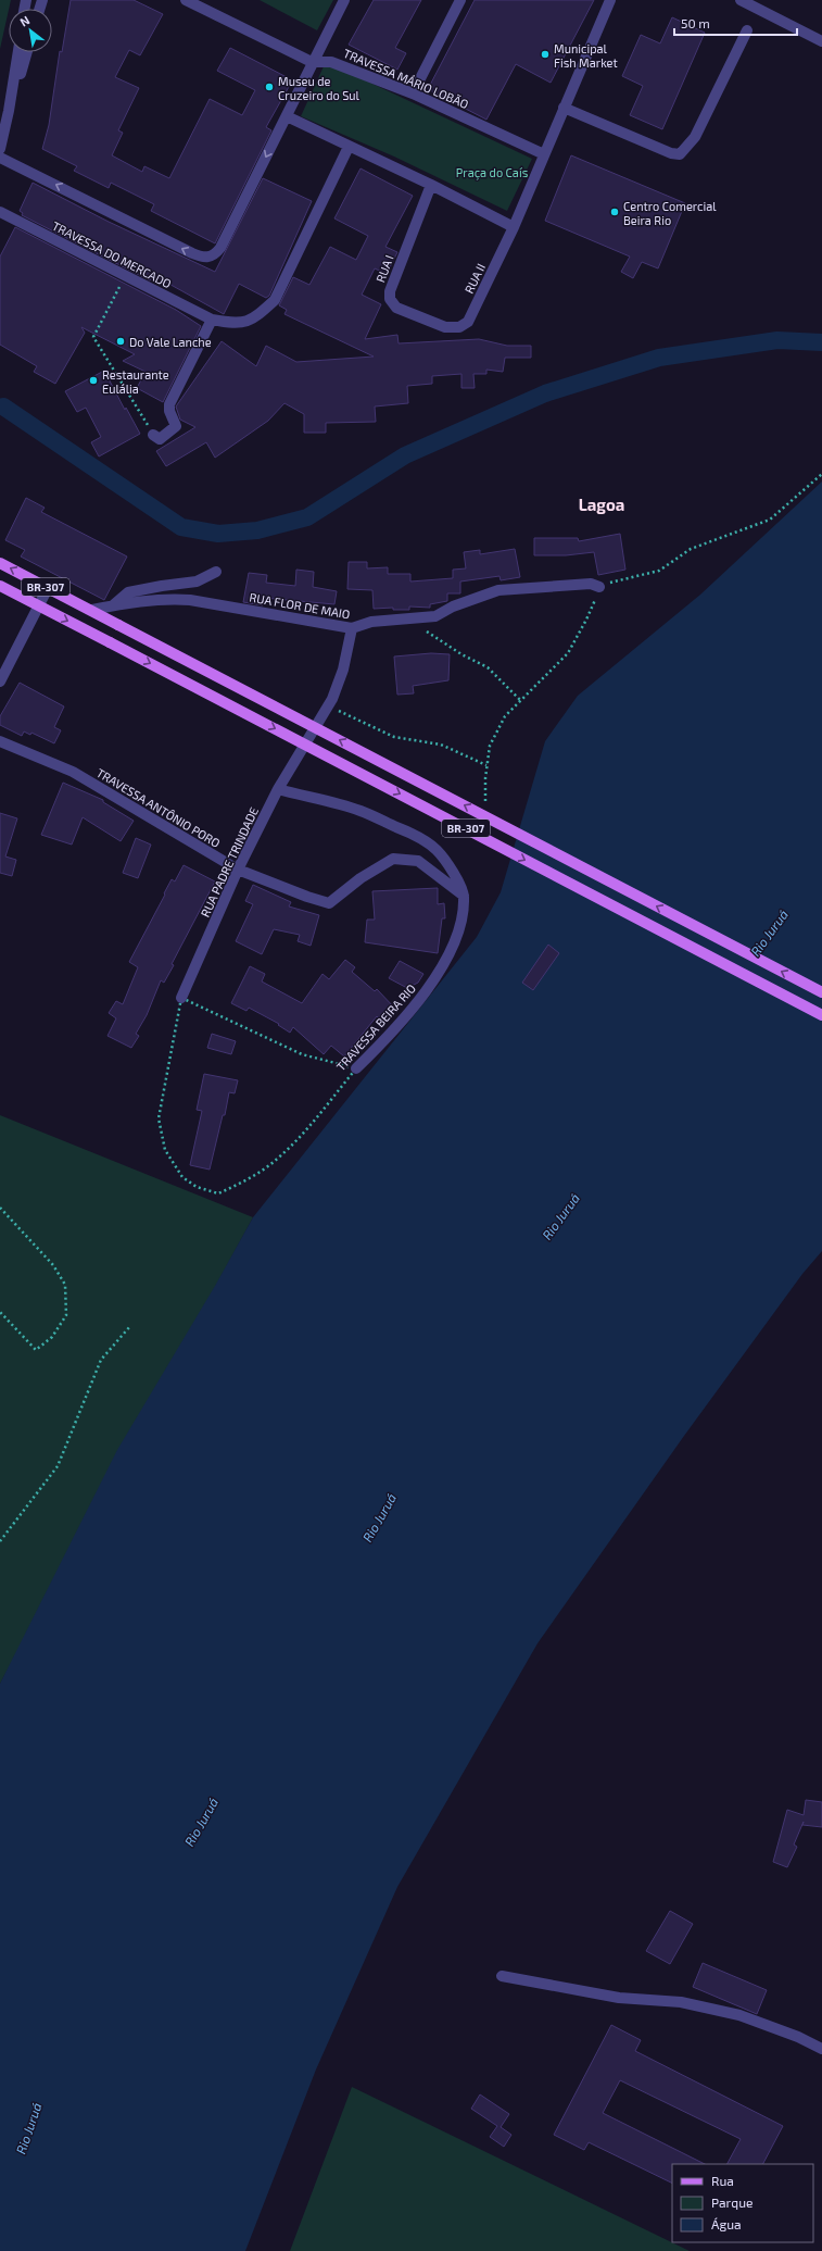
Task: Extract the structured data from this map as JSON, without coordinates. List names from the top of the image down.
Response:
{
  "streets": {
    "main road": ["BR-307"],
    "street": [
      "TRAVESSA MÁRIO LOBÃO",
      "TRAVESSA DO MERCADO",
      "RUA I",
      "RUA II",
      "RUA FLOR DE MAIO",
      "TRAVESSA ANTÔNIO PORO",
      "RUA PADRE TRINDADE",
      "TRAVESSA BEIRA RIO"
    ]
  },
  "crossings": [
    ["TRAVESSA MÁRIO LOBÃO", "RUA II"],
    ["RUA I", "RUA II"],
    ["BR-307", "RUA FLOR DE MAIO"],
    ["RUA FLOR DE MAIO", "RUA PADRE TRINDADE"],
    ["TRAVESSA ANTÔNIO PORO", "RUA PADRE TRINDADE"],
    ["TRAVESSA ANTÔNIO PORO", "TRAVESSA BEIRA RIO"],
    ["RUA PADRE TRINDADE", "TRAVESSA BEIRA RIO"]
  ],
  "districts": ["Lagoa"],
  "water": ["Rio Juruá"],
  "parks": ["Praça do Caís"],
  "places": [
    "Municipal Fish Market",
    "Museu de Cruzeiro do Sul",
    "Centro Comercial Beira Rio",
    "Do Vale Lanche",
    "Restaurante Eulália"
  ],
  "legend": ["Rua", "Parque", "Água"],
  "scale_bar": "50 m",
  "north": "top left"
}
